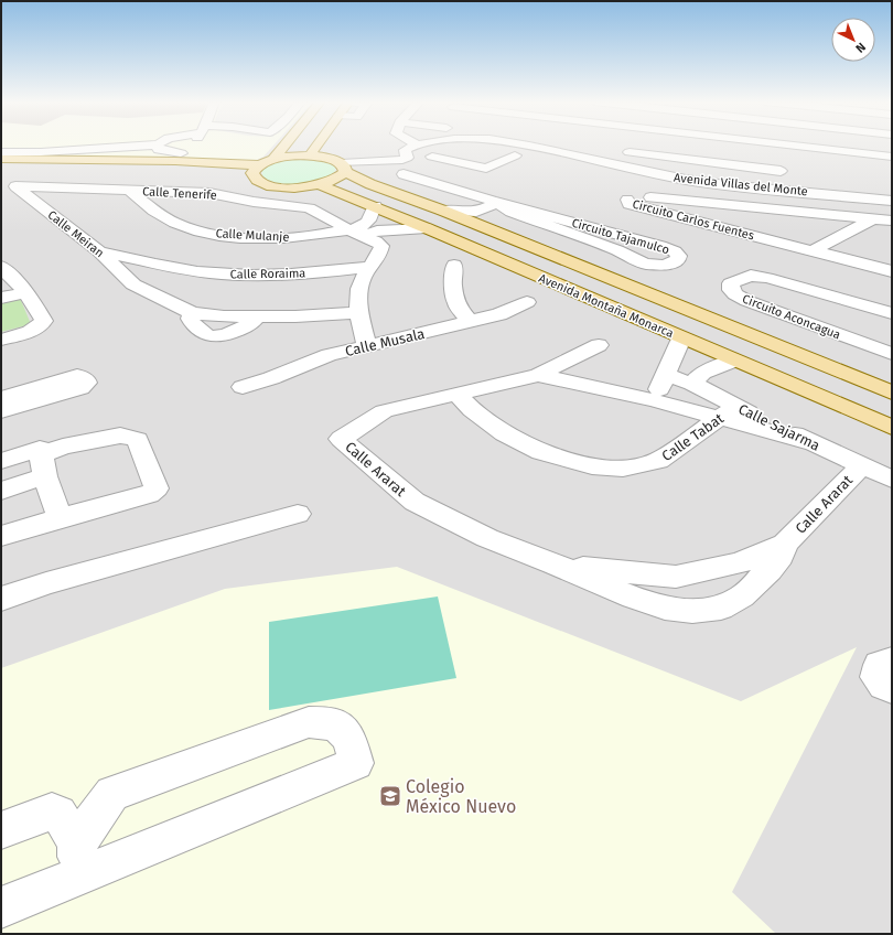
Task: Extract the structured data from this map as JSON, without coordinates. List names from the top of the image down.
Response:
{
  "streets": {
    "main road": ["Avenida Montaña Monarca"],
    "street": [
      "Avenida Villas del Monte",
      "Calle Tenerife",
      "Circuito Carlos Fuentes",
      "Calle Meiran",
      "Calle Mulanje",
      "Circuito Tajamulco",
      "Calle Roraima",
      "Circuito Aconcagua",
      "Calle Musala",
      "Calle Sajarma",
      "Calle Tabat",
      "Calle Ararat"
    ]
  },
  "crossings": [
    ["Calle Tenerife", "Calle Meiran"],
    ["Calle Tenerife", "Calle Mulanje"],
    ["Calle Tenerife", "Calle Roraima"],
    ["Calle Tenerife", "Calle Musala"],
    ["Calle Meiran", "Calle Roraima"],
    ["Calle Sajarma", "Calle Tabat"],
    ["Calle Sajarma", "Calle Ararat"],
    ["Calle Tabat", "Calle Ararat"]
  ],
  "places": {
    "school or university": ["Colegio México Nuevo"]
  },
  "north": "bottom right"
}
